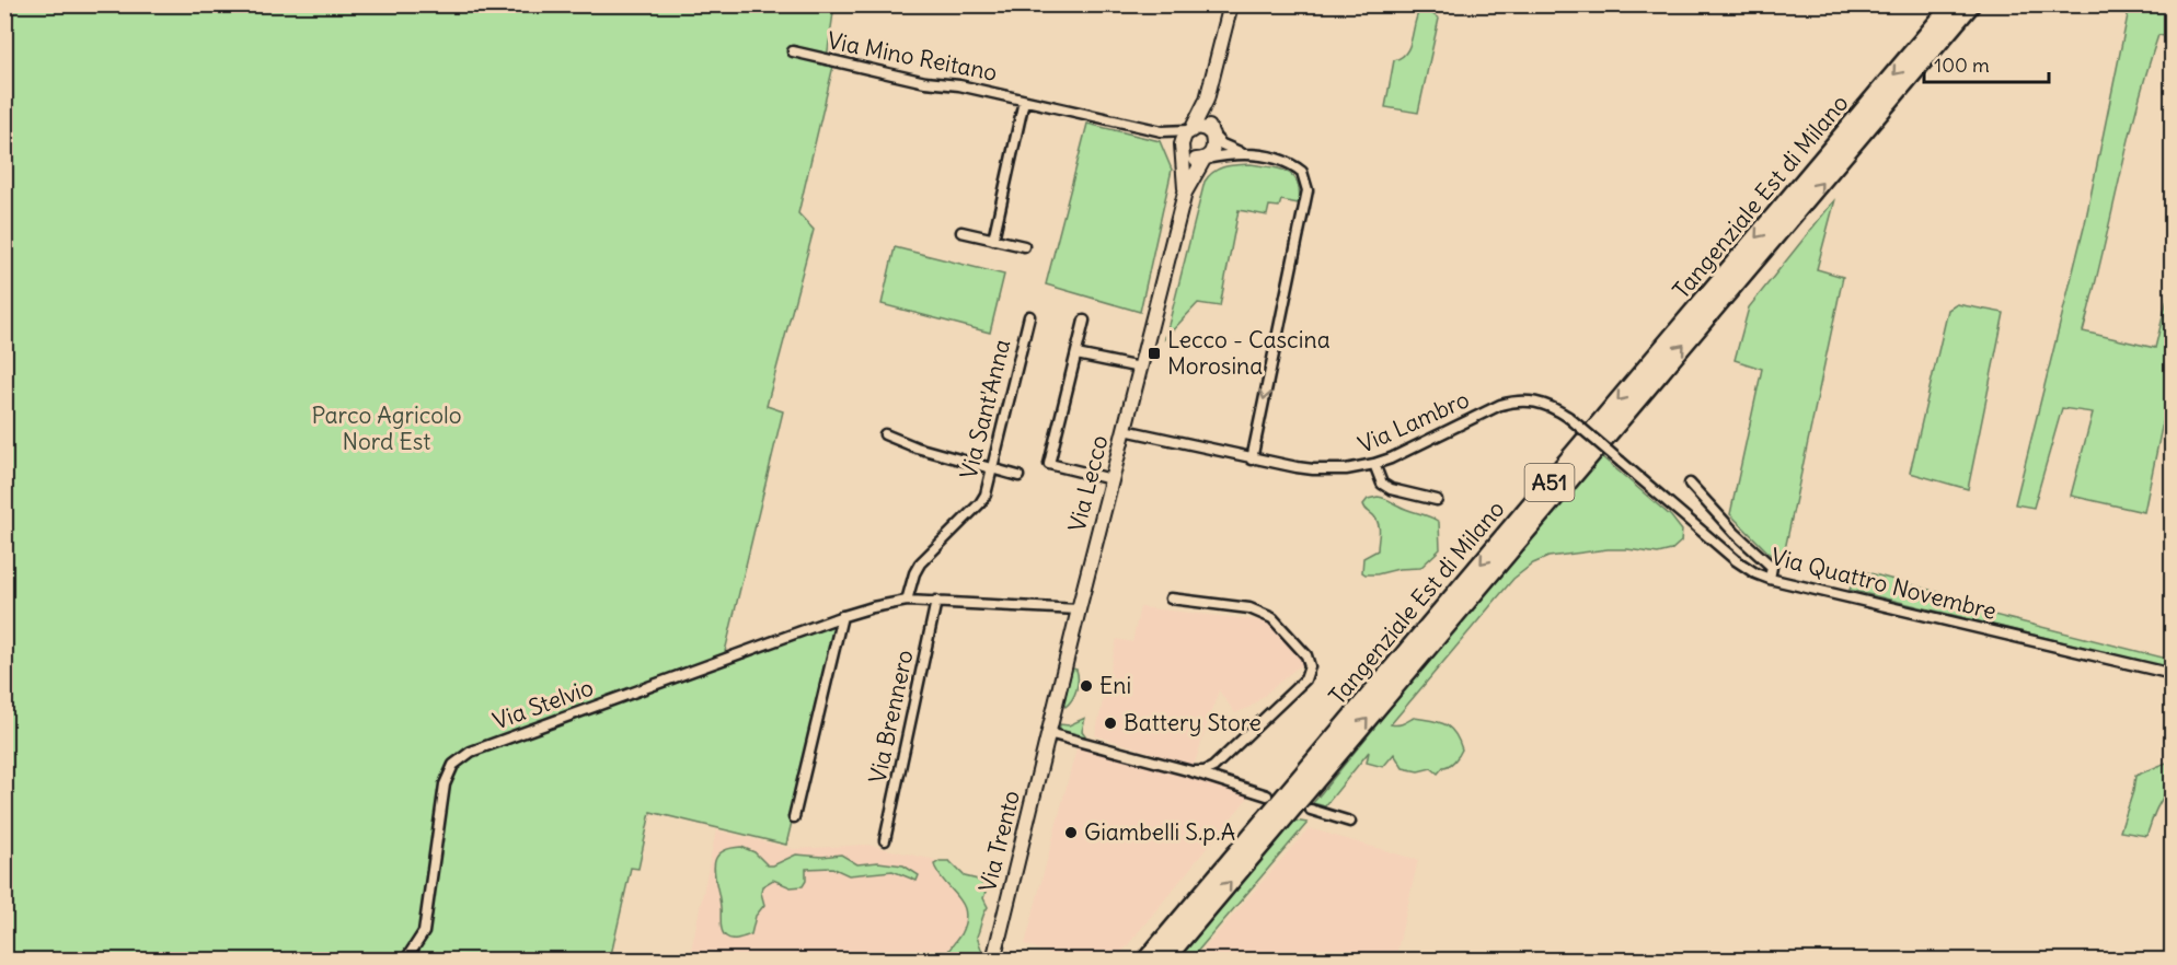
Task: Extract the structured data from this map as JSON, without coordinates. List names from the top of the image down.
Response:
{
  "streets": {
    "highway": ["Tangenziale Est di Milano", "A51"],
    "street": [
      "Via Mino Reitano",
      "Via Sant'Anna",
      "Via Lambro",
      "Via Lecco",
      "Via Quattro Novembre",
      "Via Stelvio",
      "Via Brennero",
      "Via Trento"
    ]
  },
  "crossings": [
    ["Via Mino Reitano", "Via Lecco"],
    ["Via Sant'Anna", "Via Stelvio"],
    ["Via Lambro", "Via Lecco"],
    ["Via Lambro", "Via Quattro Novembre"],
    ["Via Lecco", "Via Stelvio"],
    ["Via Lecco", "Via Trento"],
    ["Via Stelvio", "Via Brennero"],
    ["Via Stelvio", "Via Trento"]
  ],
  "parks": ["Parco Agricolo Nord Est"],
  "places": {
    "transit": ["Lecco - Cascina Morosina"],
    "other": ["Eni", "Battery Store", "Giambelli S.p.A"]
  },
  "scale_bar": "100 m"
}
